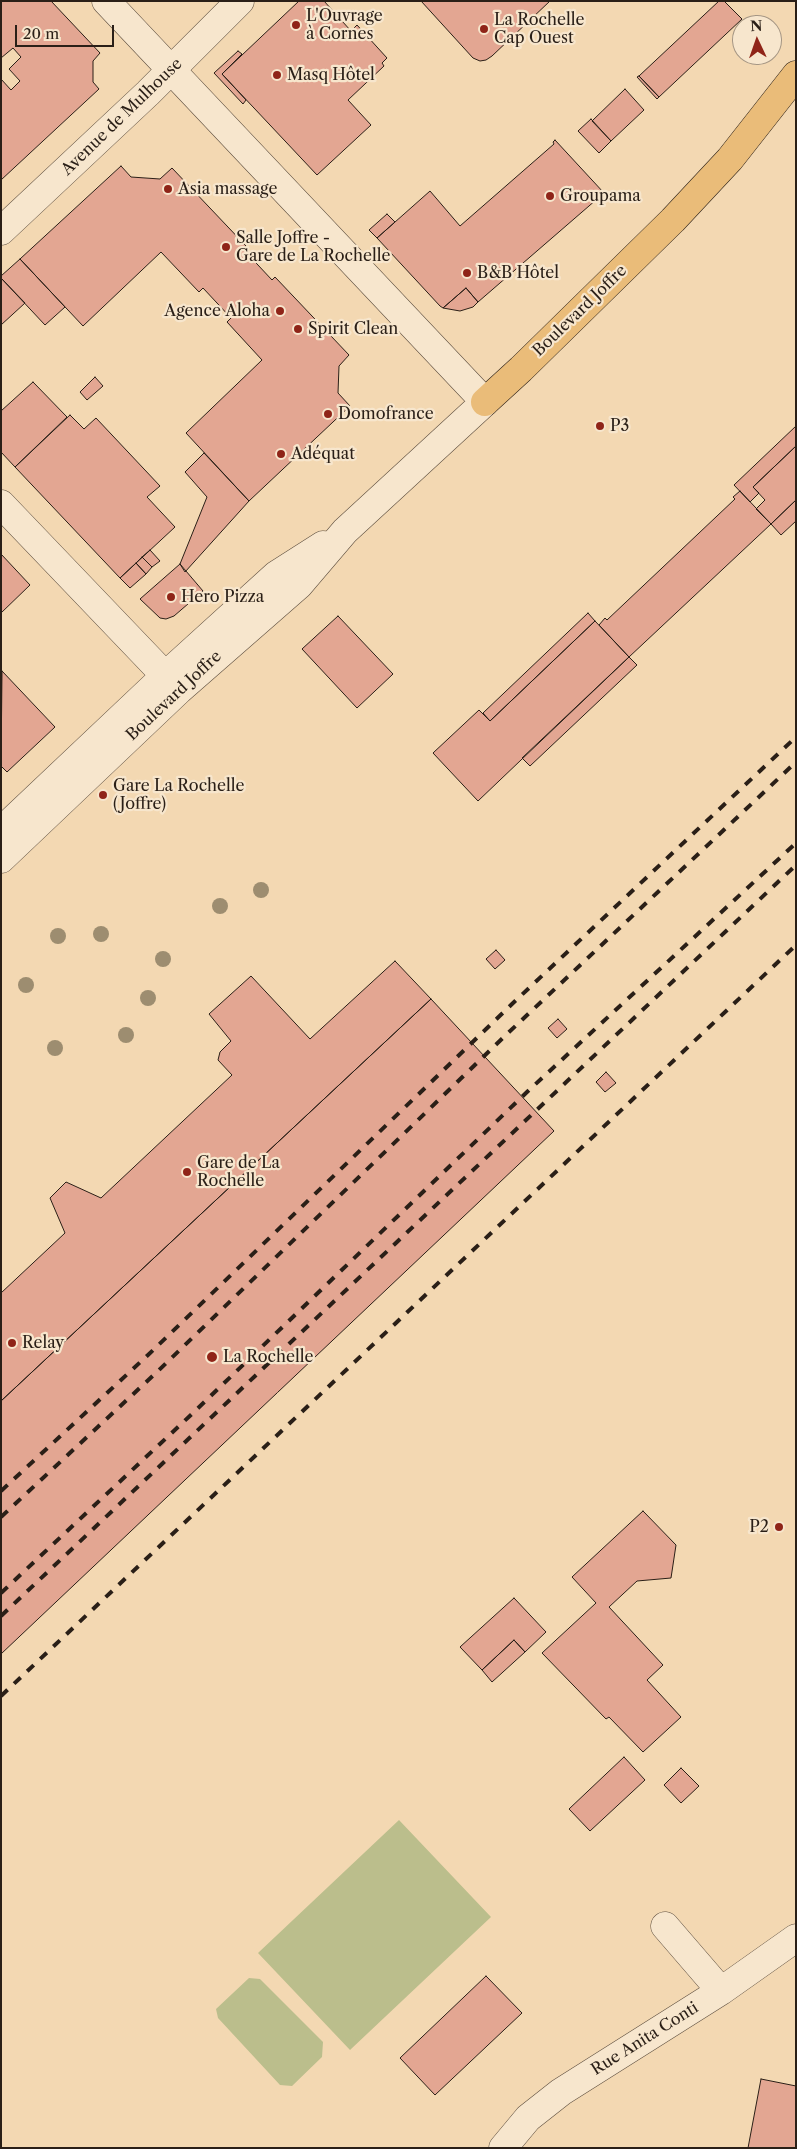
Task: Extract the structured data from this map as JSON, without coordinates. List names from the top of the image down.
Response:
{
  "streets": {
    "main road": ["Boulevard Joffre"],
    "street": ["Avenue de Mulhouse", "Rue Anita Conti"]
  },
  "places": [
    "L'Ouvrage à Cornes",
    "La Rochelle Cap Ouest",
    "Masq Hôtel",
    "Asia massage",
    "Groupama",
    "Salle Joffre - Gare de La Rochelle",
    "B&B Hôtel",
    "Agence Aloha",
    "Spirit Clean",
    "Domofrance",
    "P3",
    "Adéquat",
    "Hero Pizza",
    "Gare La Rochelle (Joffre)",
    "Gare de La Rochelle",
    "Relay",
    "La Rochelle",
    "P2"
  ],
  "scale_bar": "20 m",
  "north": "top"
}
